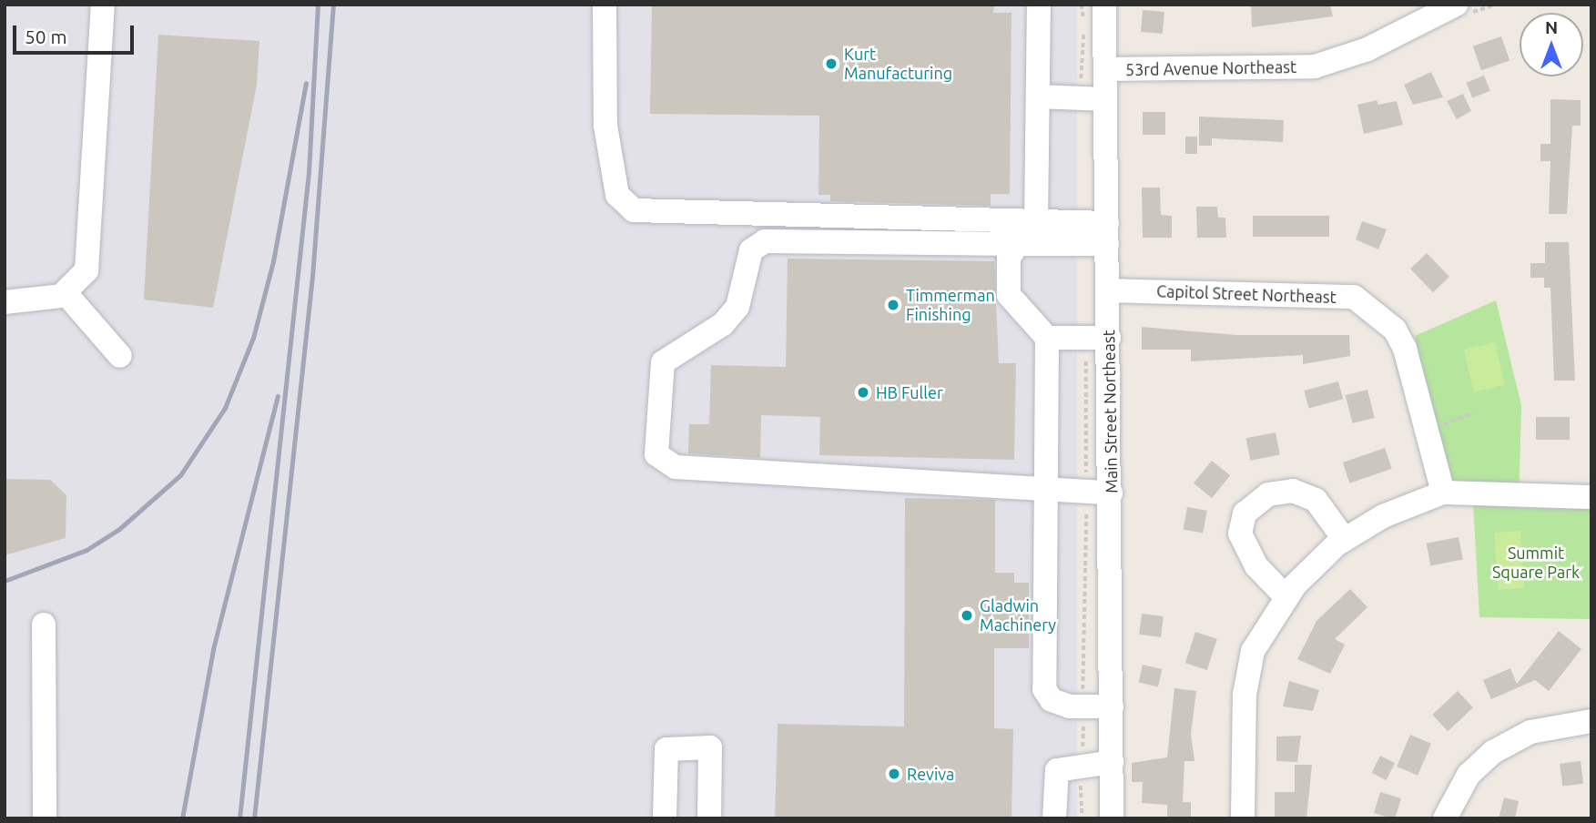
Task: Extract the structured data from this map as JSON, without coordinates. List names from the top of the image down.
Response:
{
  "streets": {
    "street": ["53rd Avenue Northeast", "Capitol Street Northeast", "Main Street Northeast"]
  },
  "crossings": [
    ["53rd Avenue Northeast", "Main Street Northeast"],
    ["Capitol Street Northeast", "Main Street Northeast"]
  ],
  "parks": ["Summit Square Park"],
  "places": [
    "Kurt Manufacturing",
    "Timmerman Finishing",
    "HB Fuller",
    "Gladwin Machinery",
    "Reviva"
  ],
  "scale_bar": "50 m",
  "north": "top"
}
